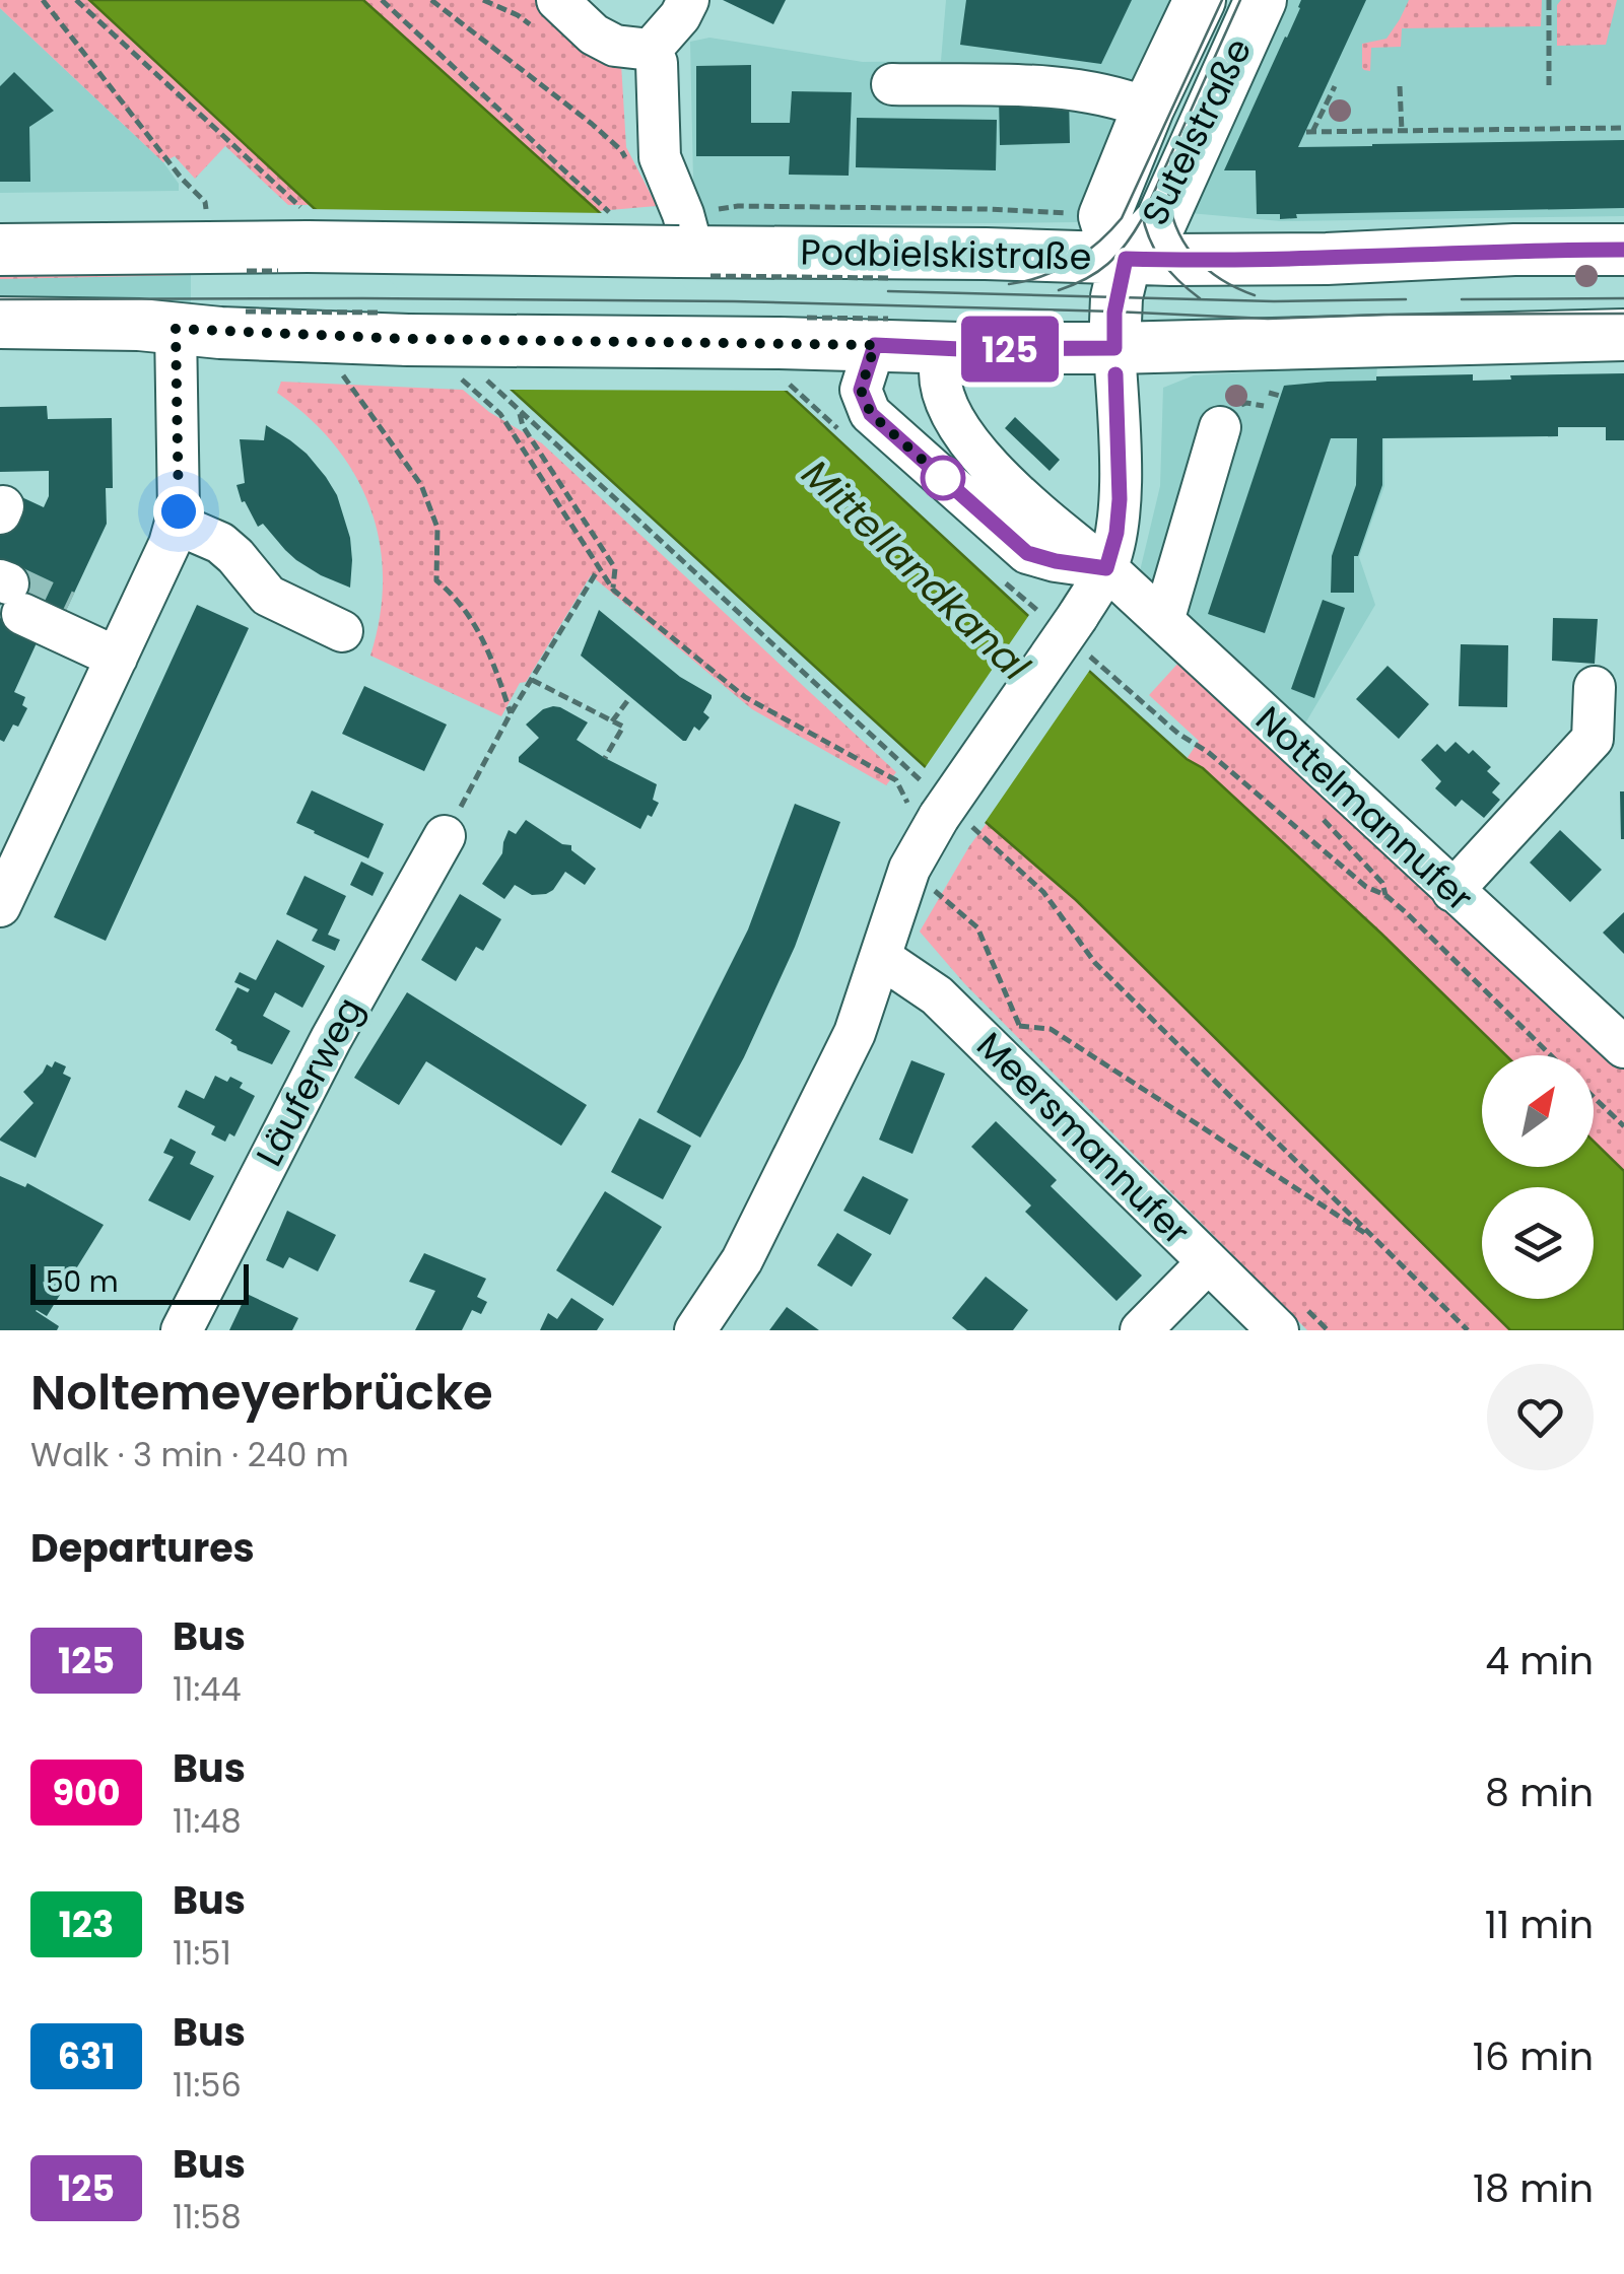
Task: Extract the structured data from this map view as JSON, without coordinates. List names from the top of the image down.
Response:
{
  "streets": {
    "main road": ["Sutelstraße", "Podbielskistraße"],
    "street": ["Nottelmannufer", "Läuferweg", "Meersmannufer"]
  },
  "crossings": [
    ["Sutelstraße", "Podbielskistraße"]
  ],
  "water": ["Mittellandkanal"],
  "lines": ["bus line 125"],
  "scale_bar": "50 m",
  "north": "top right",
  "page": {
    "on_map": "125",
    "scale": "50 m",
    "heading": [
      ["Noltemeyerbrücke", "Walk · 3 min · 240 m"],
      "Departures"
    ],
    "list": [
      {
        "mark": "125",
        "name": "Bus",
        "note": "11:44",
        "value": "4 min"
      },
      {
        "mark": "900",
        "name": "Bus",
        "note": "11:48",
        "value": "8 min"
      },
      {
        "mark": "123",
        "name": "Bus",
        "note": "11:51",
        "value": "11 min"
      },
      {
        "mark": "631",
        "name": "Bus",
        "note": "11:56",
        "value": "16 min"
      },
      {
        "mark": "125",
        "name": "Bus",
        "note": "11:58",
        "value": "18 min"
      }
    ]
  }
}
